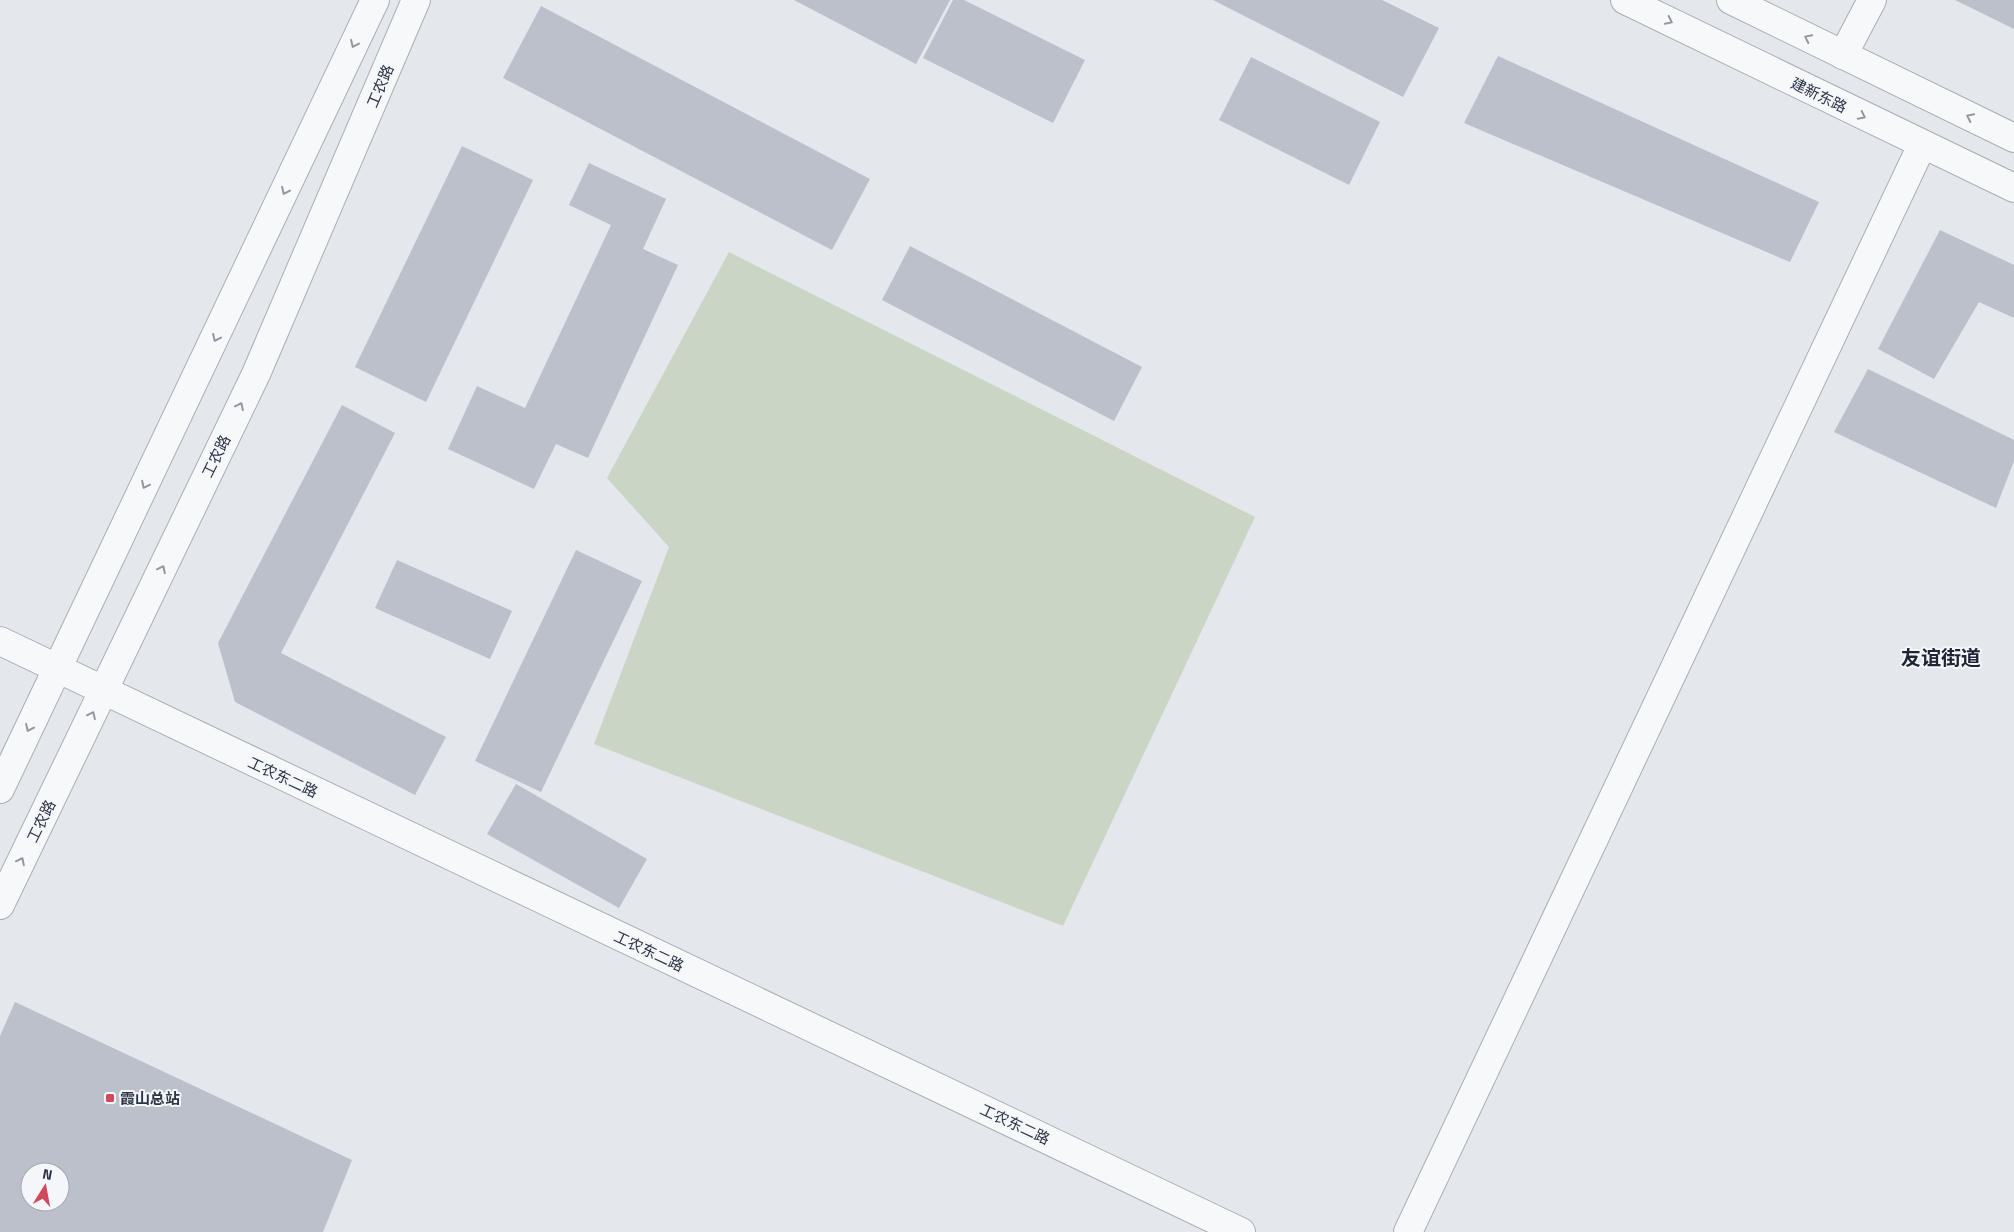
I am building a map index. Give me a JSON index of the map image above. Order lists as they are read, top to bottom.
{
  "streets": {
    "street": ["工农路", "建新东路", "工农东二路"]
  },
  "crossings": [
    ["工农路", "工农东二路"]
  ],
  "districts": ["友谊街道"],
  "places": {
    "transit": ["霞山总站"]
  },
  "north": "top"
}
